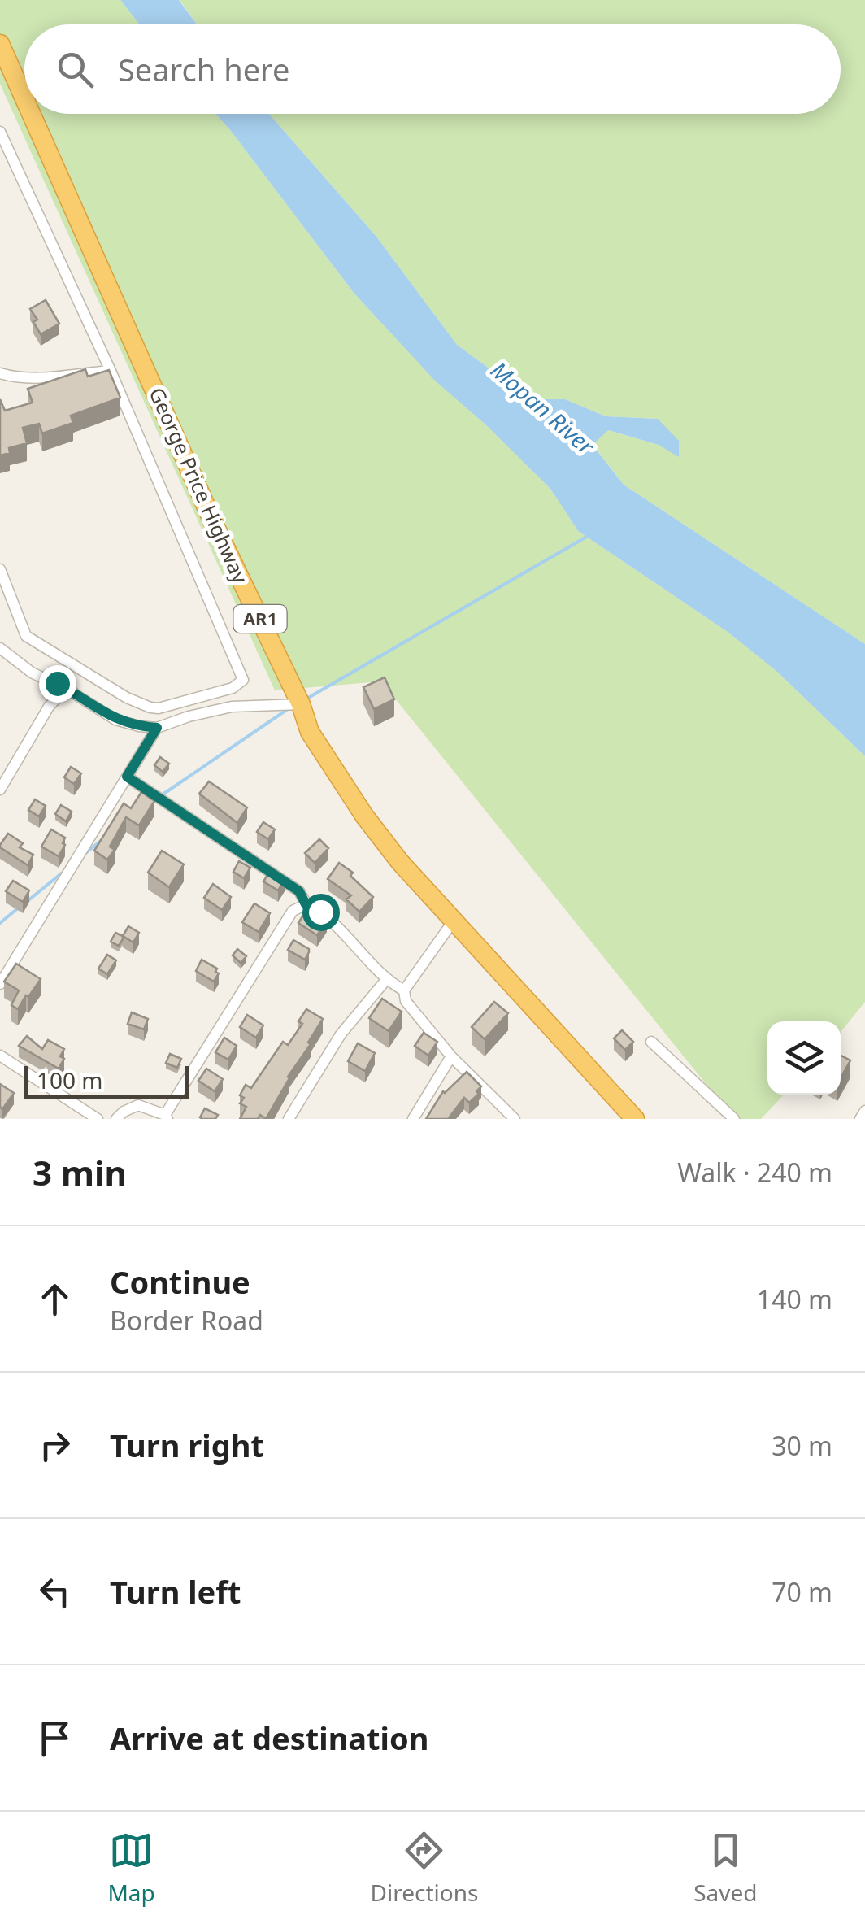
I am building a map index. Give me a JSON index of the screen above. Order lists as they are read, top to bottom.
{
  "streets": {
    "highway": ["George Price Highway", "AR1"]
  },
  "water": ["Mopan River"],
  "scale_bar": "100 m",
  "page": {
    "search": "Search here",
    "scale": "100 m",
    "heading": ["3 min", "Walk · 240 m"],
    "list": [
      ["Continue", "Border Road", "140 m"],
      ["Turn right", "30 m"],
      ["Turn left", "70 m"],
      "Arrive at destination"
    ],
    "nav": ["Map", "Directions", "Saved"]
  }
}
